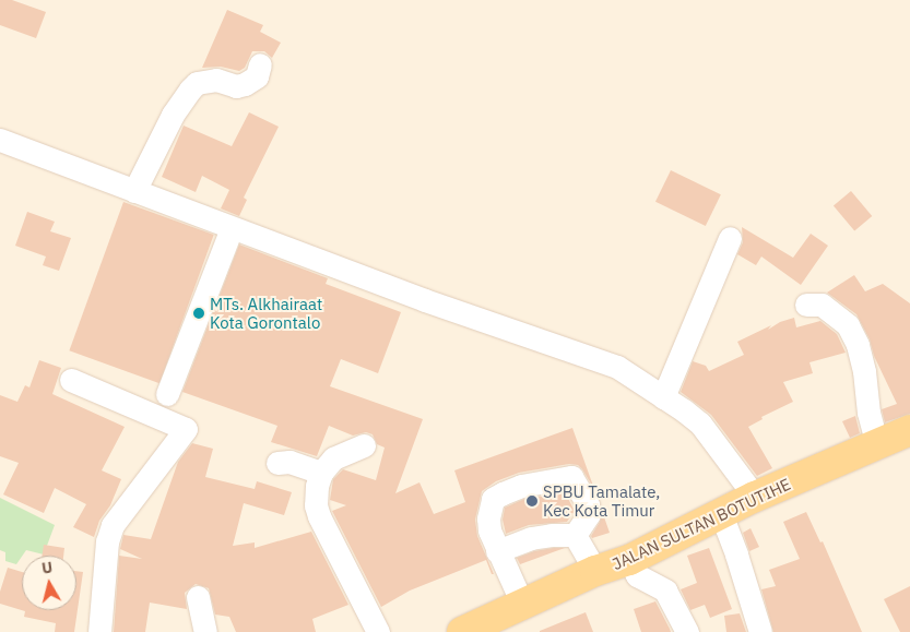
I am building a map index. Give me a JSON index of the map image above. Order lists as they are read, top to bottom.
{
  "streets": {
    "main road": ["JALAN SULTAN BOTUTIHE"]
  },
  "places": ["MTs. Alkhairaat Kota Gorontalo", "SPBU Tamalate, Kec Kota Timur"],
  "north": "top"
}
